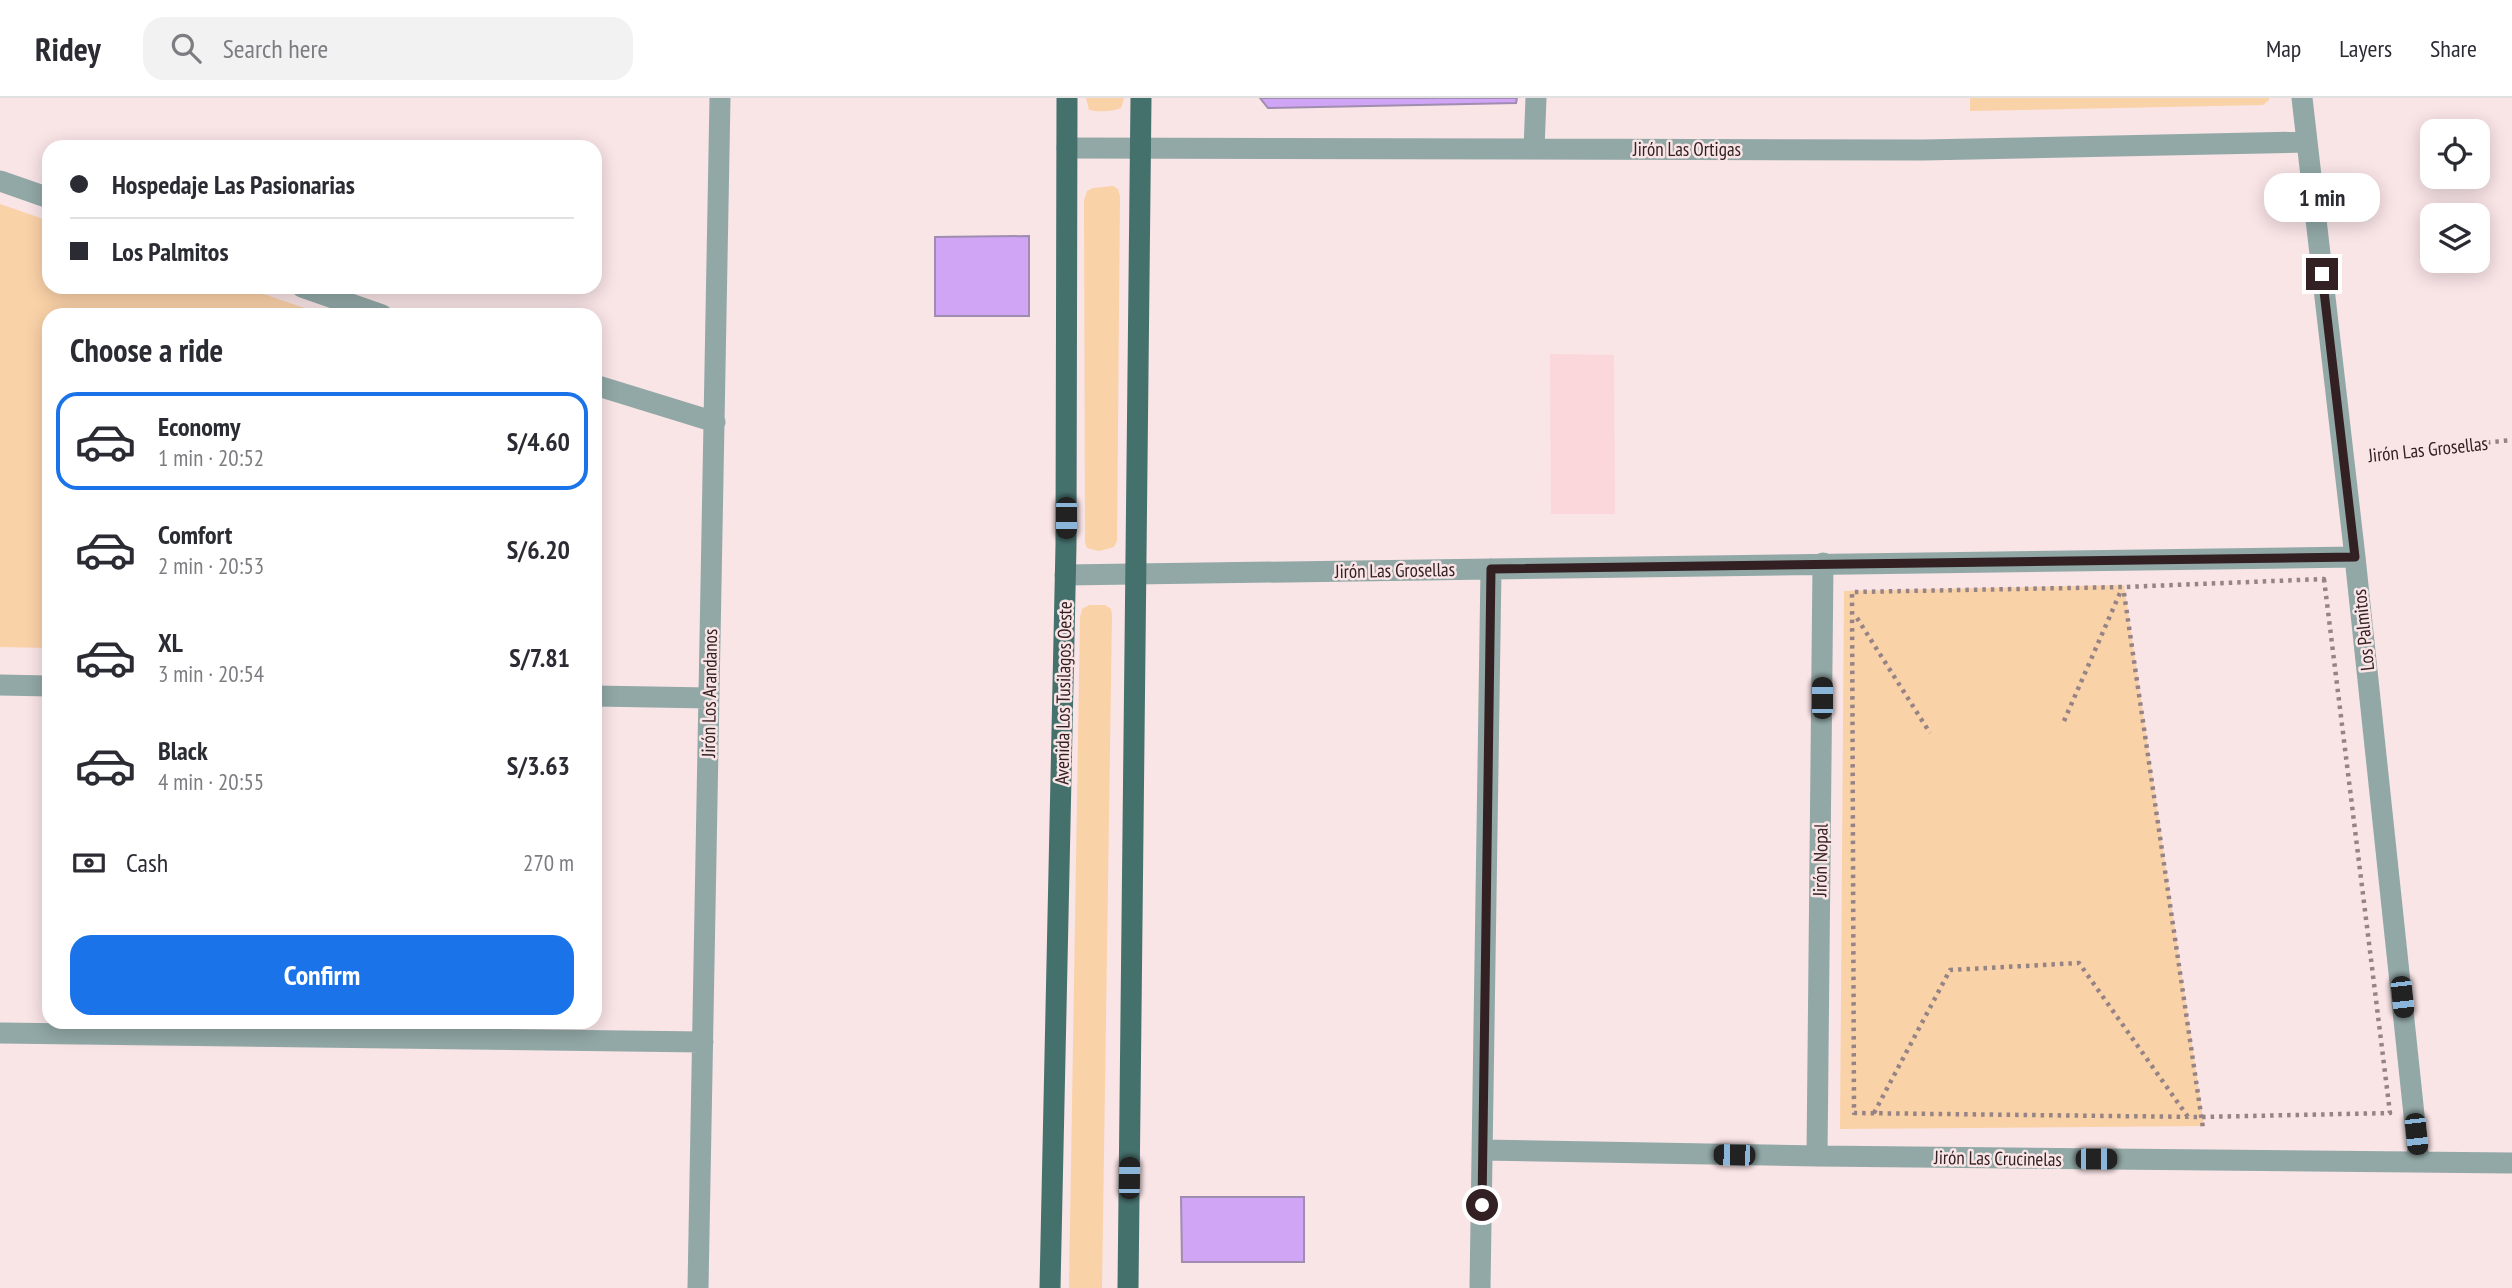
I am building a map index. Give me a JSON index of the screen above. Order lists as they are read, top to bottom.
{
  "streets": {
    "main road": ["Avenida Los Tusilagos Oeste"],
    "street": [
      "Jirón Las Ortigas",
      "Jirón Las Grosellas",
      "Los Palmitos",
      "Jirón Los Arandanos",
      "Jirón Nopal",
      "Jirón Las Crucinelas"
    ]
  },
  "crossings": [
    ["Jirón Las Ortigas", "Los Palmitos"],
    ["Jirón Las Ortigas", "Avenida Los Tusilagos Oeste"],
    ["Jirón Las Grosellas", "Los Palmitos"],
    ["Jirón Las Grosellas", "Avenida Los Tusilagos Oeste"],
    ["Jirón Las Grosellas", "Jirón Nopal"],
    ["Los Palmitos", "Jirón Las Crucinelas"],
    ["Jirón Nopal", "Jirón Las Crucinelas"]
  ],
  "page": {
    "header": "Ridey",
    "search": "Search here",
    "nav": ["Map", "Layers", "Share"],
    "banner": ["Hospedaje Las Pasionarias", "Los Palmitos"],
    "bubble": "1 min",
    "heading": "Choose a ride",
    "list": [
      {
        "name": "Economy",
        "note": "1 min · 20:52",
        "value": "S/4.60"
      },
      {
        "name": "Comfort",
        "note": "2 min · 20:53",
        "value": "S/6.20"
      },
      {
        "name": "XL",
        "note": "3 min · 20:54",
        "value": "S/7.81"
      },
      {
        "name": "Black",
        "note": "4 min · 20:55",
        "value": "S/3.63"
      }
    ],
    "pay": ["Cash", "270 m"],
    "buttons": "Confirm"
  }
}
